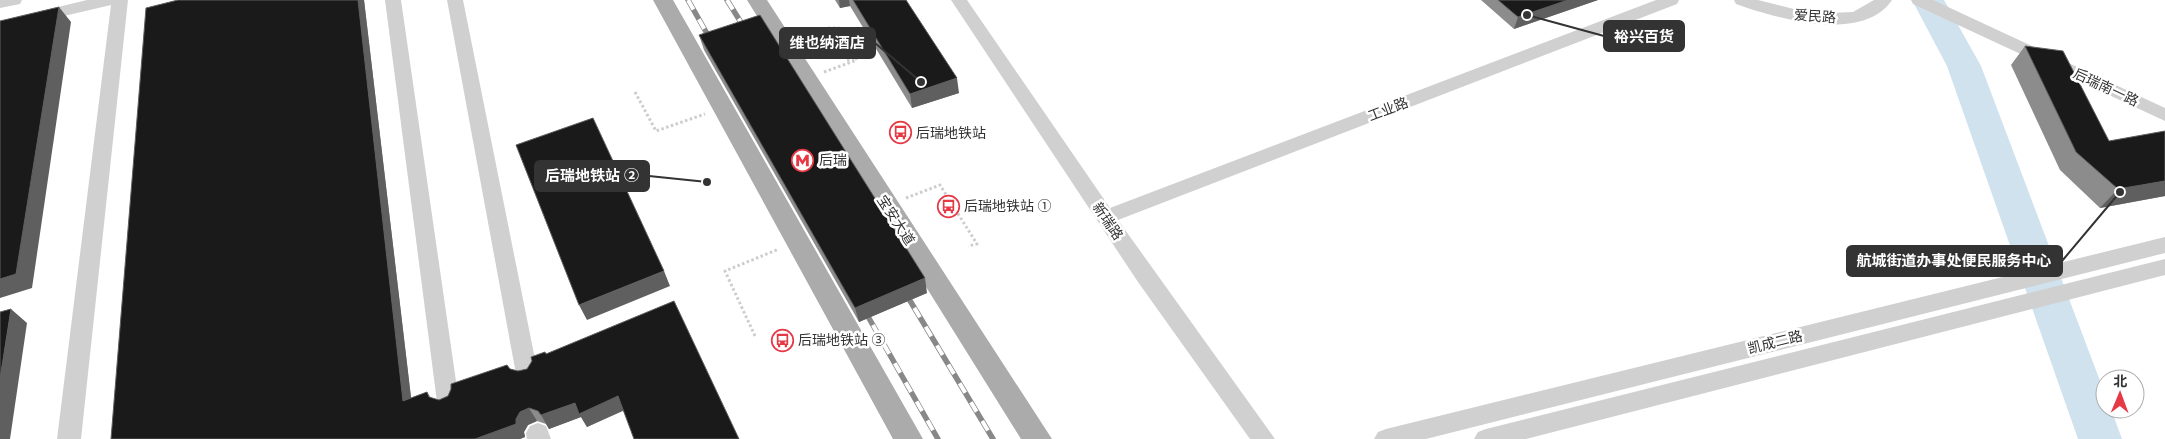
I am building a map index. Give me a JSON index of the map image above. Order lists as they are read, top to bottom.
{
  "streets": {
    "main road": ["宝安大道"],
    "street": [
      "爱民路",
      "后瑞南一路",
      "工业路",
      "新瑞路",
      "凯成二路"
    ]
  },
  "crossings": [
    ["工业路", "新瑞路"]
  ],
  "places": {
    "other": [
      "裕兴百货",
      "维也纳酒店",
      "后瑞地铁站 ②",
      "航城街道办事处便民服务中心"
    ],
    "bus stop": ["后瑞地铁站", "后瑞地铁站 ①", "后瑞地铁站 ③"],
    "metro station": ["后瑞"]
  },
  "north": "top"
}
